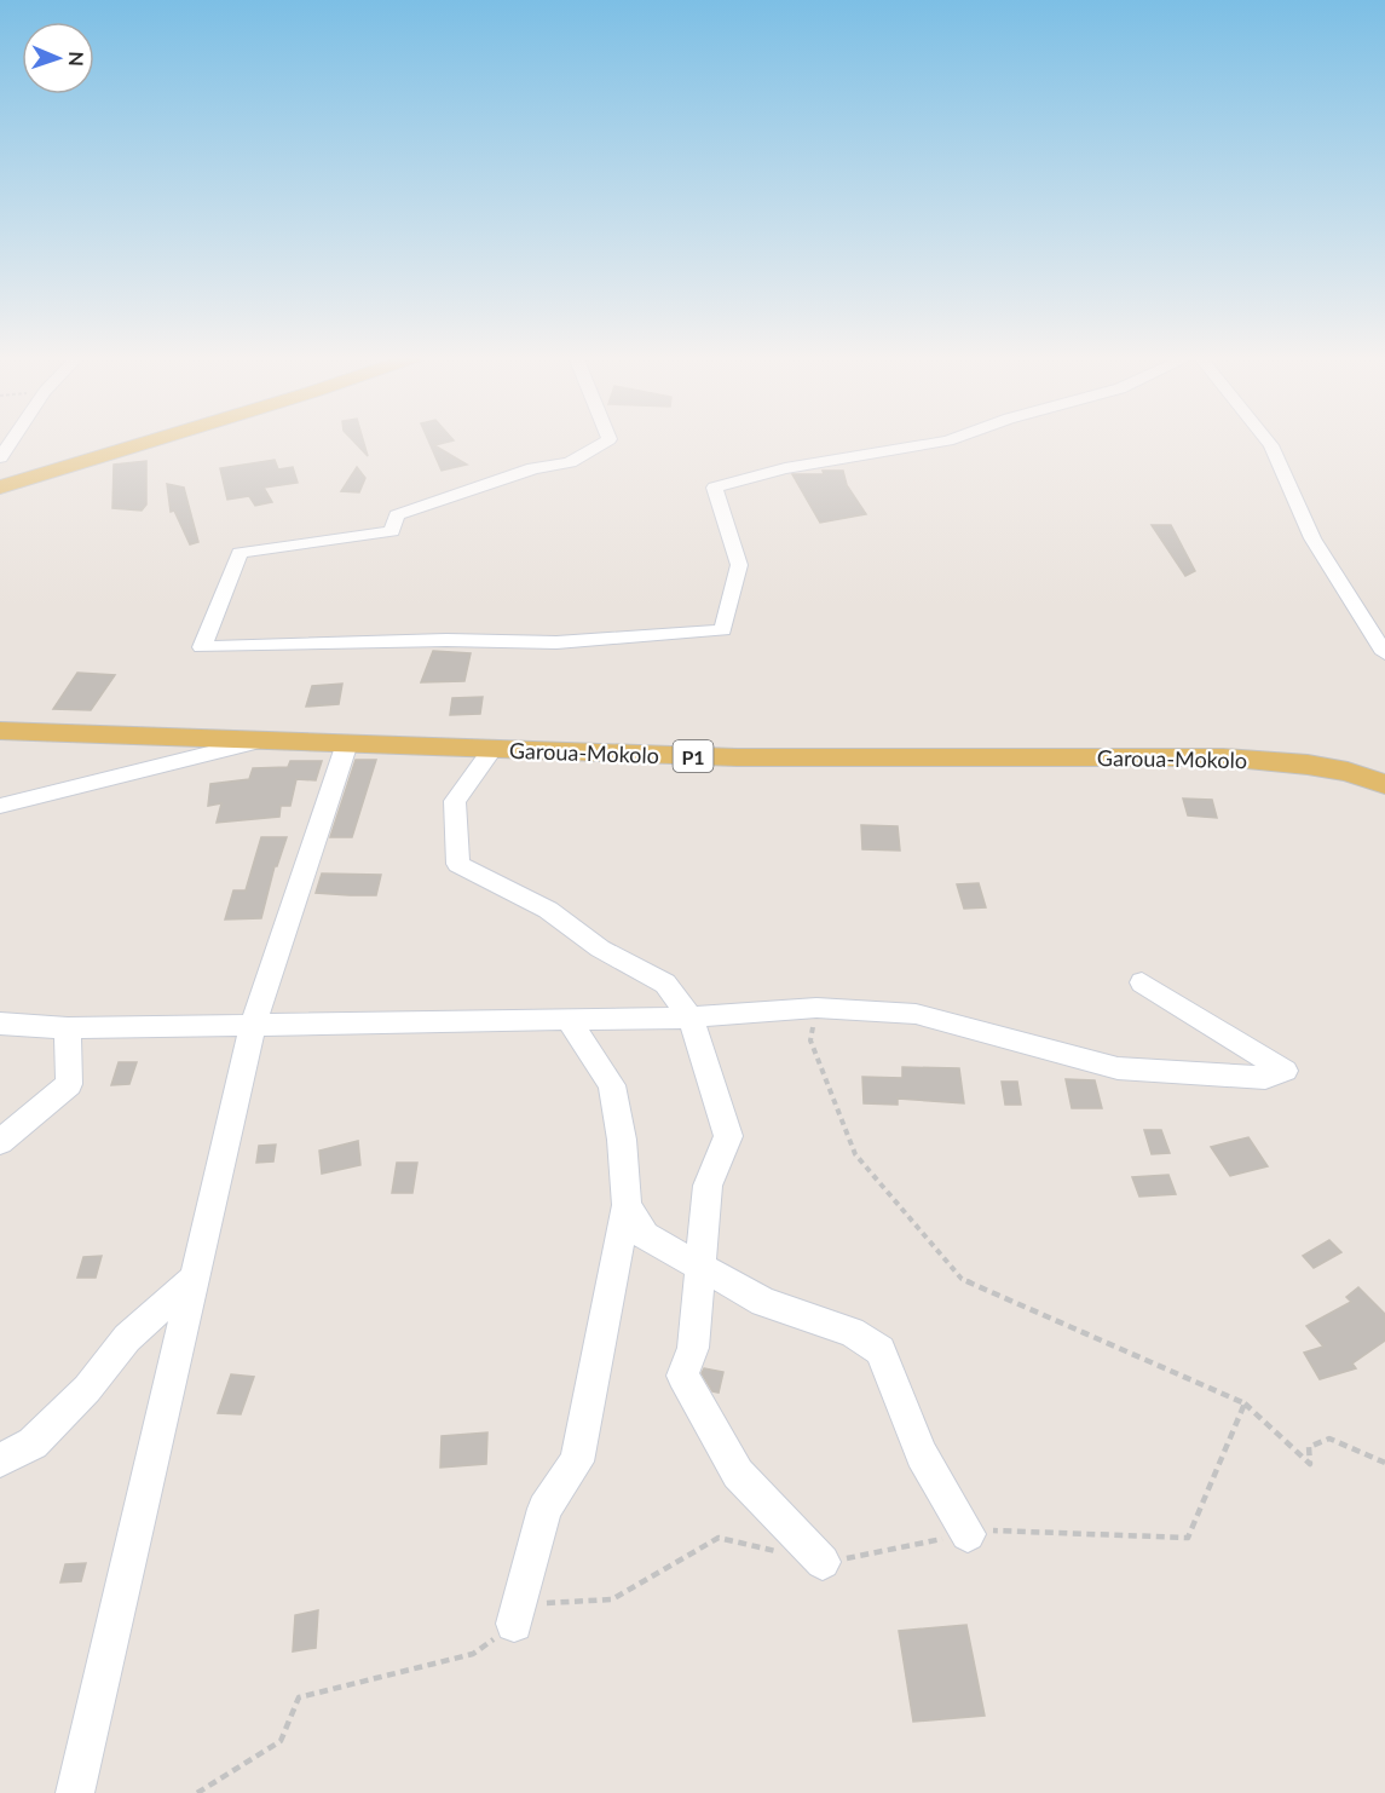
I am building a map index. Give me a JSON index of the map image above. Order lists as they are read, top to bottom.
{
  "streets": {
    "main road": ["Garoua-Mokolo", "P1"]
  },
  "north": "right"
}
